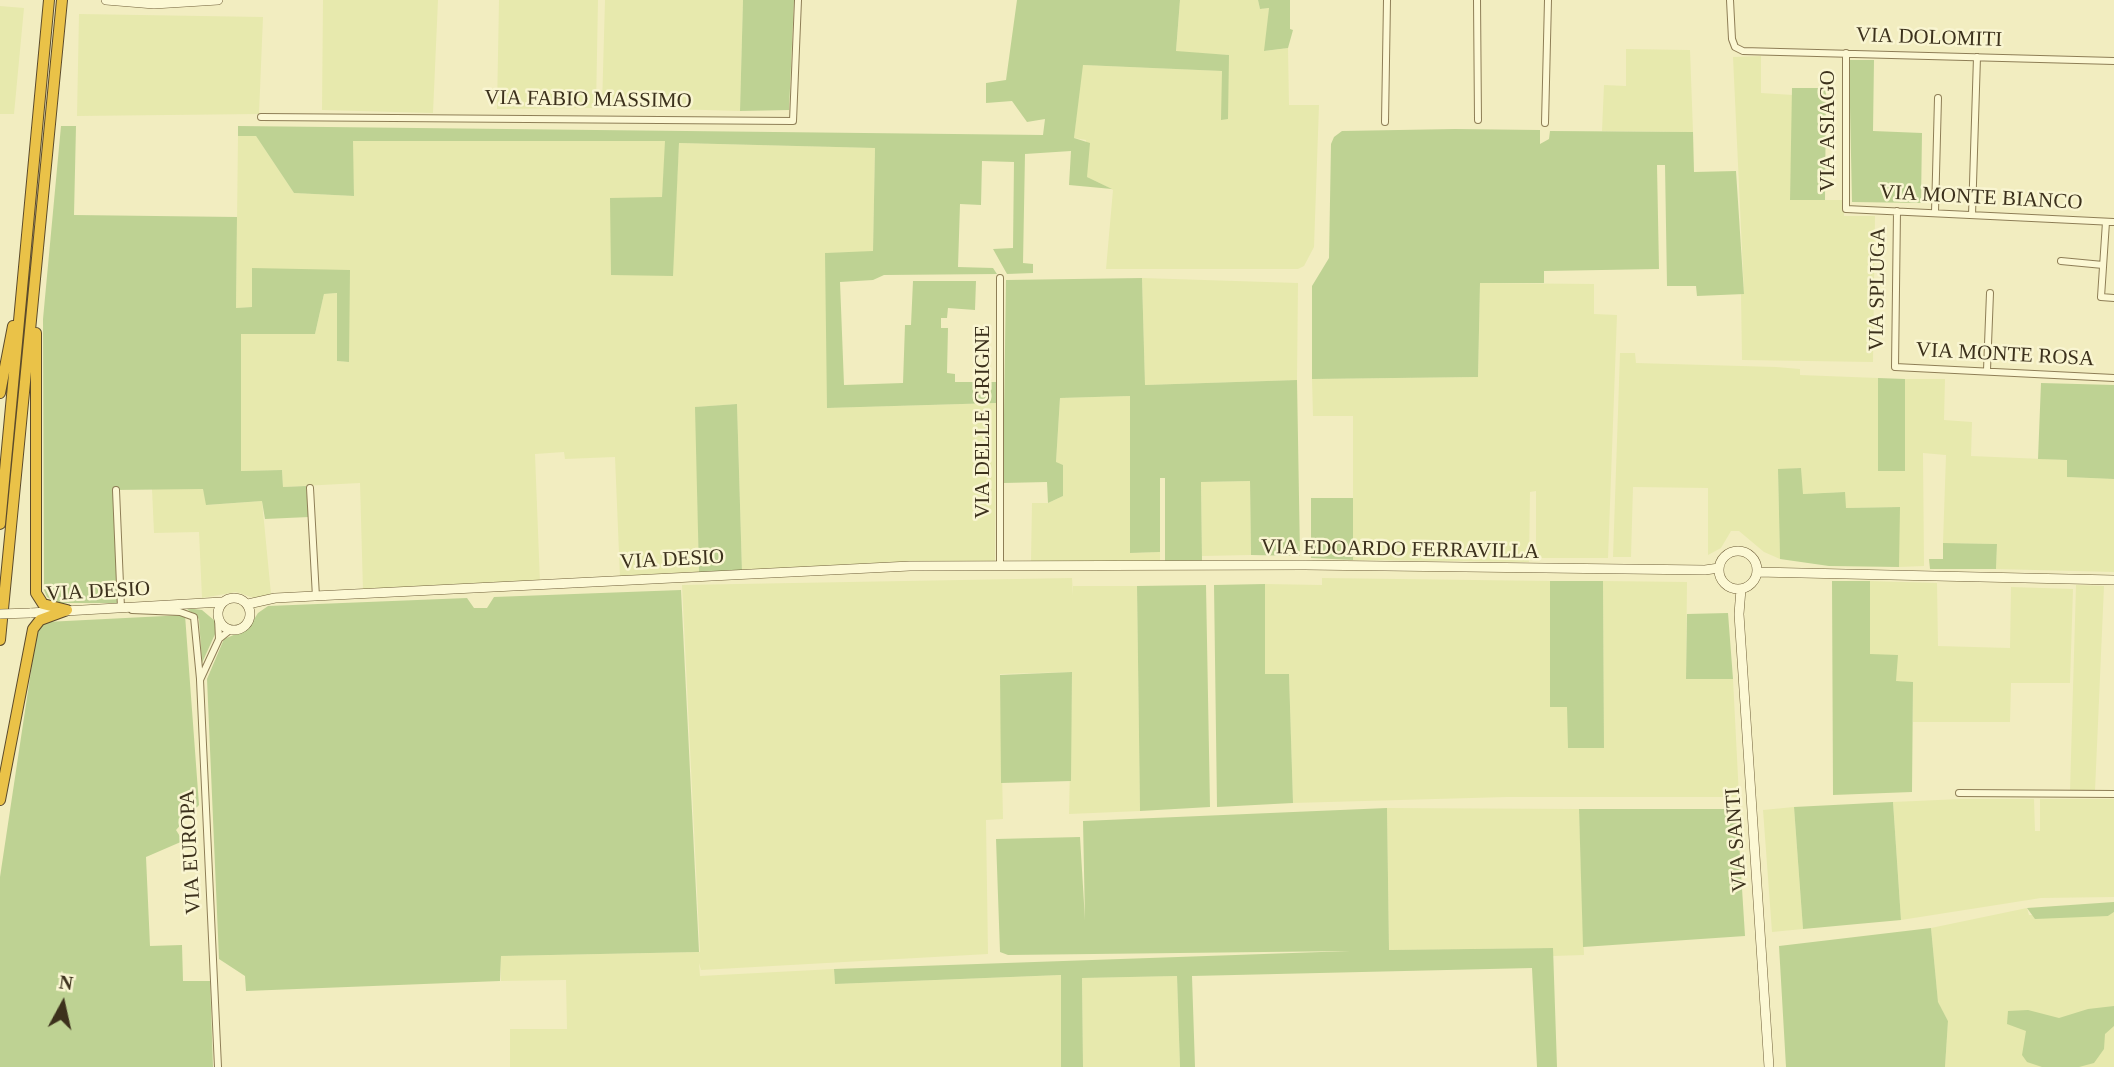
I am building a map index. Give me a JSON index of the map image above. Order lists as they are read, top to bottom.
{
  "streets": {
    "street": [
      "VIA DOLOMITI",
      "VIA FABIO MASSIMO",
      "VIA ASIAGO",
      "VIA MONTE BIANCO",
      "VIA SPLUGA",
      "VIA MONTE ROSA",
      "VIA DELLE GRIGNE",
      "VIA EDOARDO FERRAVILLA",
      "VIA DESIO",
      "VIA SANTI",
      "VIA EUROPA"
    ]
  },
  "crossings": [
    ["VIA DOLOMITI", "VIA ASIAGO"],
    ["VIA ASIAGO", "VIA MONTE BIANCO"],
    ["VIA MONTE BIANCO", "VIA SPLUGA"],
    ["VIA SPLUGA", "VIA MONTE ROSA"],
    ["VIA DELLE GRIGNE", "VIA DESIO"],
    ["VIA EDOARDO FERRAVILLA", "VIA DESIO"],
    ["VIA EDOARDO FERRAVILLA", "VIA SANTI"],
    ["VIA DESIO", "VIA EUROPA"]
  ],
  "north": "top"
}
